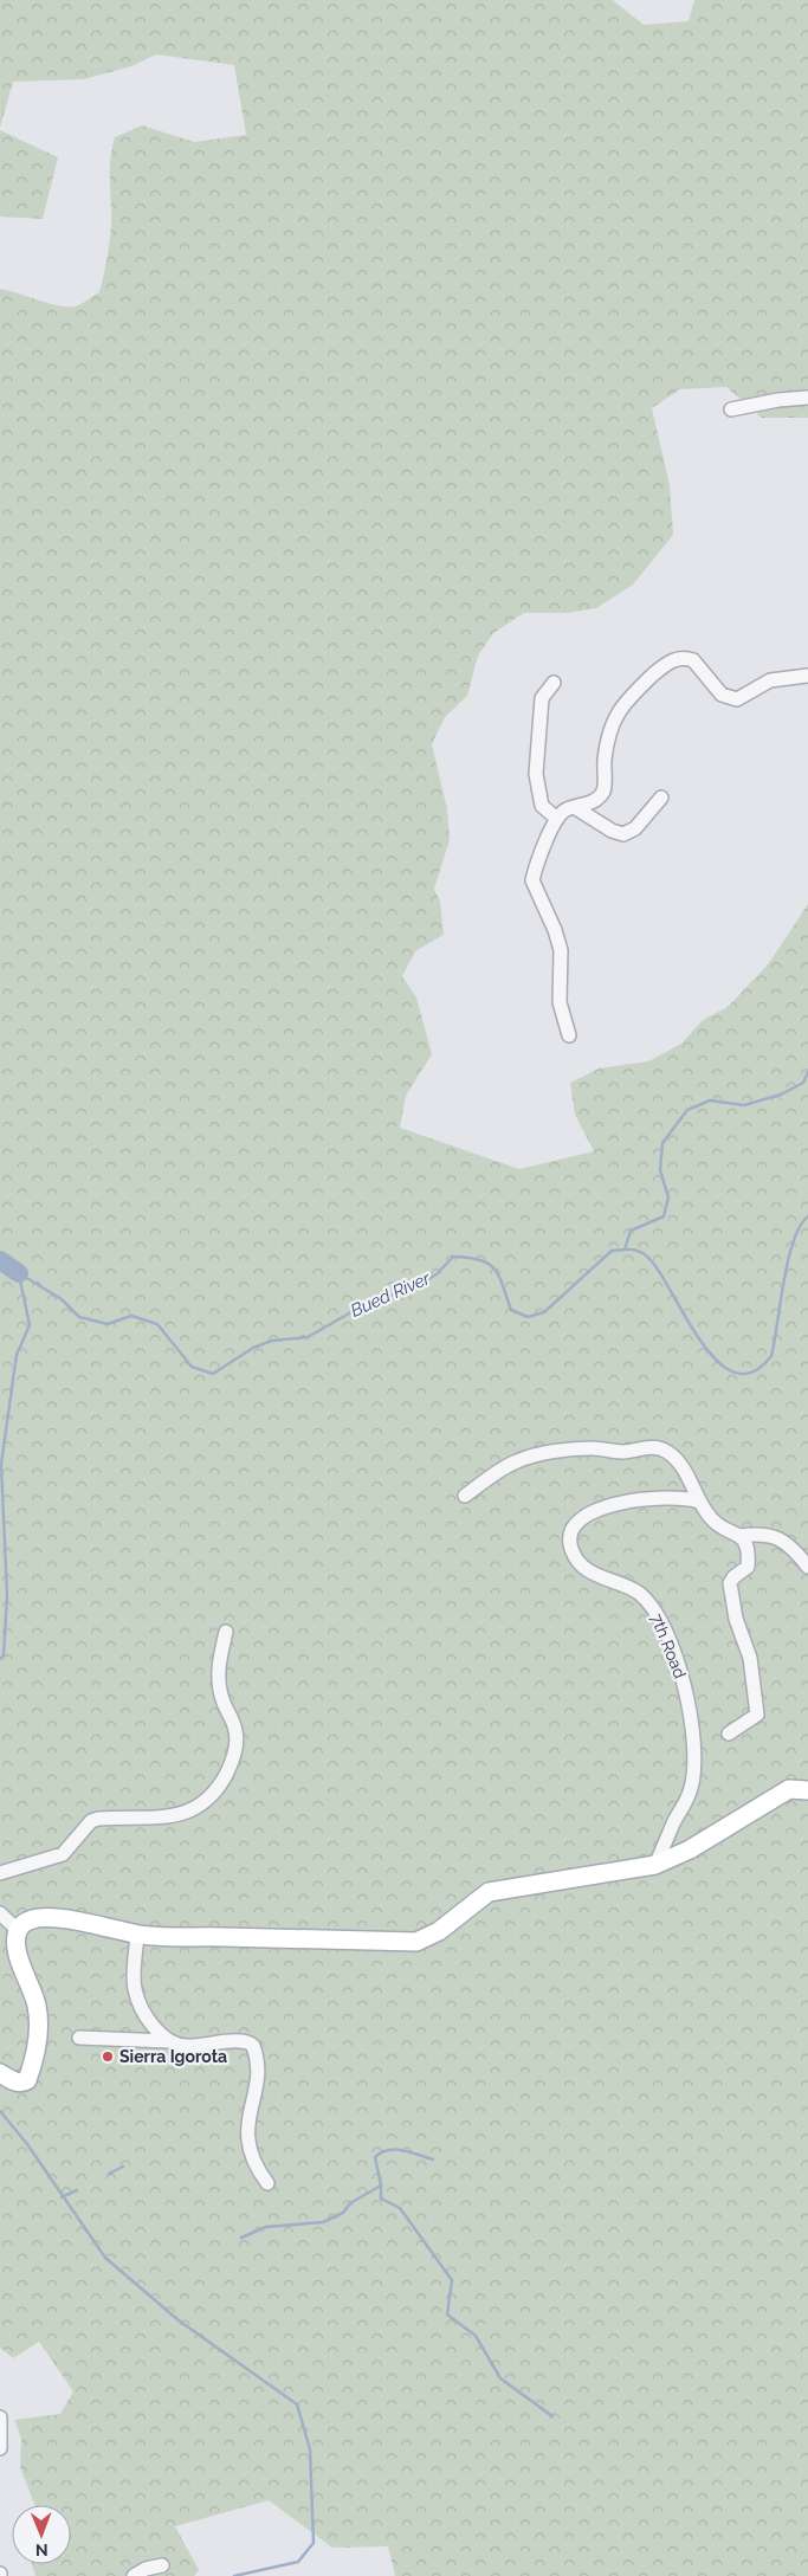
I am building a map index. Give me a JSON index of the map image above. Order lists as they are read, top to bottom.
{
  "streets": {
    "street": ["7th Road"]
  },
  "water": ["Bued River"],
  "places": ["Sierra Igorota"],
  "north": "bottom"
}
